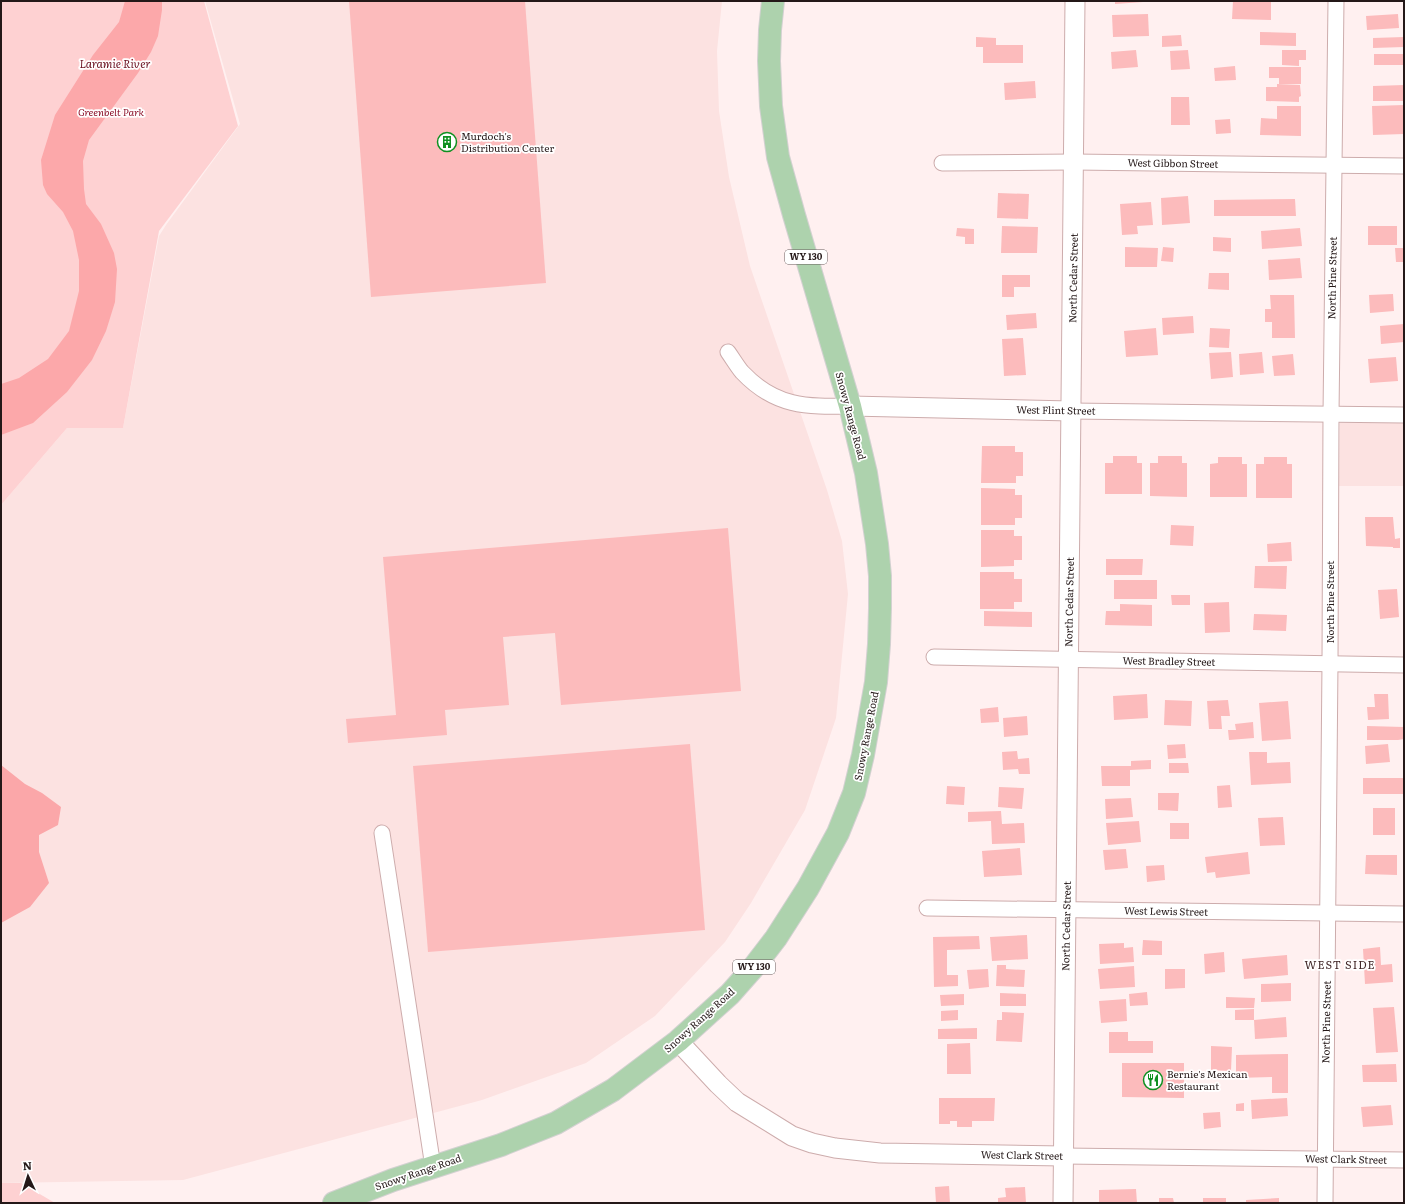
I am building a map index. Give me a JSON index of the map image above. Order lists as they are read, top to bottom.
{
  "streets": {
    "main road": ["WY 130", "Snowy Range Road"],
    "street": [
      "West Gibbon Street",
      "North Cedar Street",
      "North Pine Street",
      "West Flint Street",
      "West Bradley Street",
      "West Lewis Street",
      "West Clark Street"
    ]
  },
  "crossings": [
    ["West Gibbon Street", "North Cedar Street"],
    ["West Gibbon Street", "North Pine Street"],
    ["North Cedar Street", "West Flint Street"],
    ["North Cedar Street", "West Bradley Street"],
    ["North Cedar Street", "West Lewis Street"],
    ["North Cedar Street", "West Clark Street"],
    ["North Pine Street", "West Flint Street"],
    ["North Pine Street", "West Bradley Street"],
    ["North Pine Street", "West Lewis Street"],
    ["North Pine Street", "West Clark Street"],
    ["West Flint Street", "Snowy Range Road"],
    ["Snowy Range Road", "West Clark Street"]
  ],
  "districts": ["WEST SIDE"],
  "water": ["Laramie River"],
  "parks": ["Greenbelt Park"],
  "places": {
    "building": ["Murdoch's Distribution Center"],
    "restaurant": ["Bernie's Mexican Restaurant"]
  },
  "north": "top"
}
